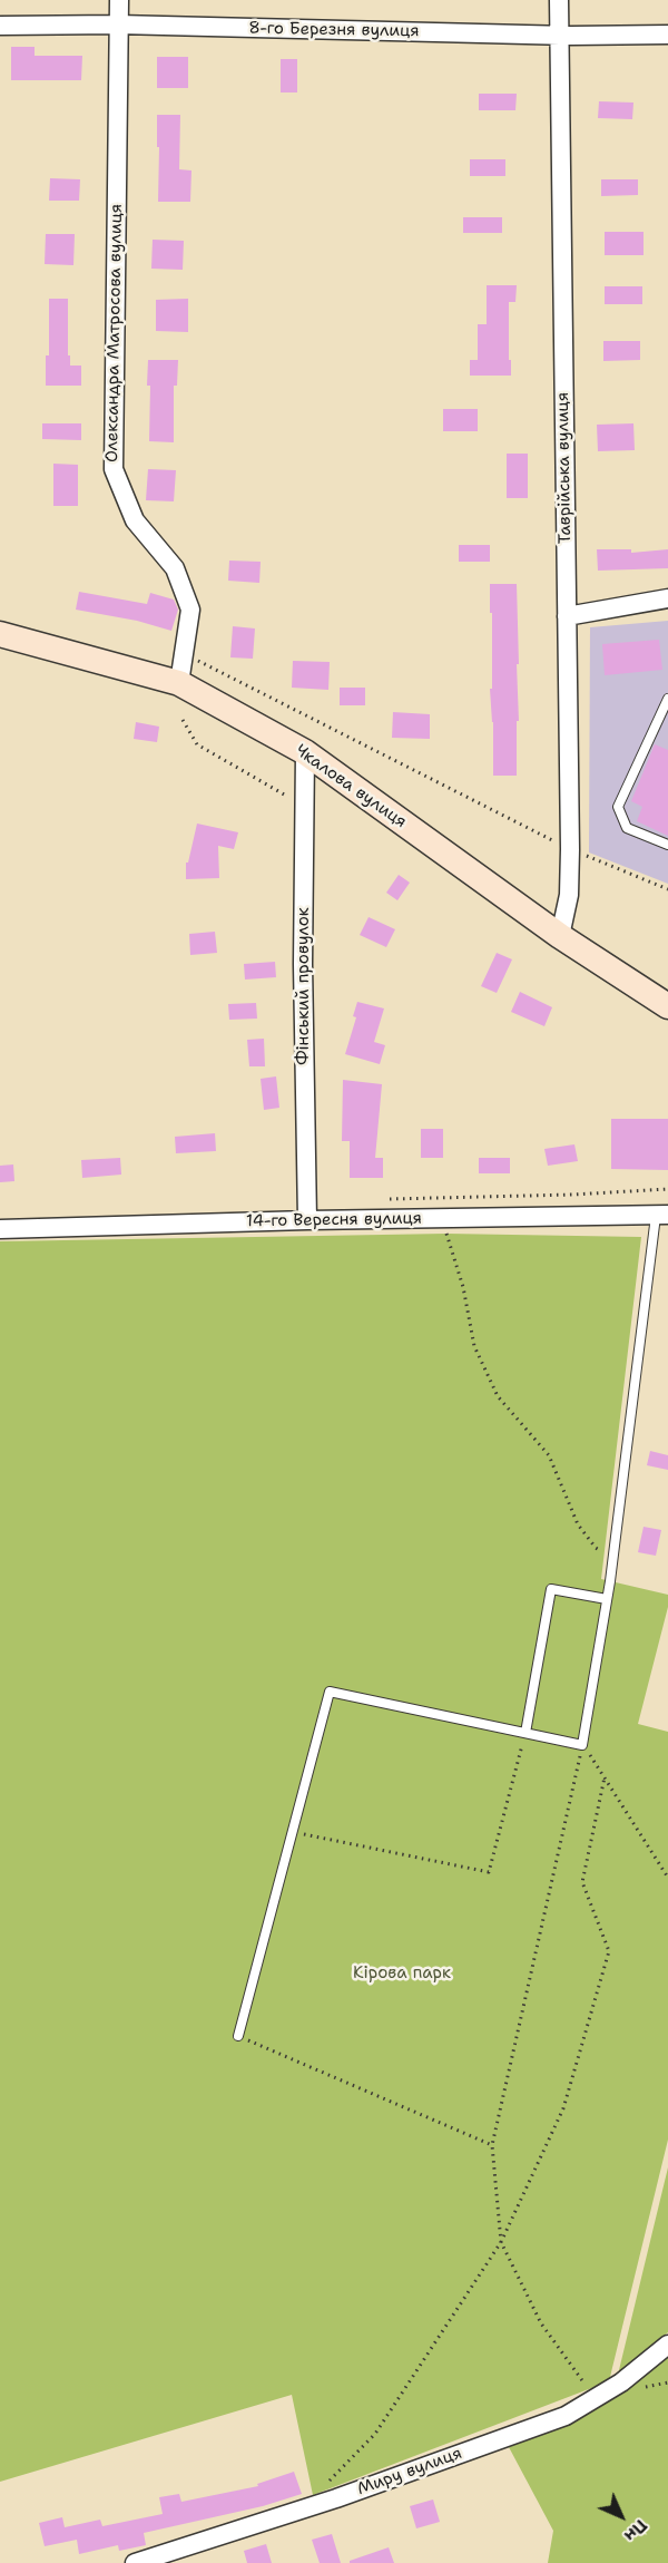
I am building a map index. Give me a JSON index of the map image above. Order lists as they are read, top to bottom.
{
  "streets": {
    "main road": ["Чкалова вулиця"],
    "street": [
      "8-го Березня вулиця",
      "Олександра Матросова вулиця",
      "Таврійська вулиця",
      "Фінський провулок",
      "14-го Вересня вулиця",
      "Миру вулиця"
    ]
  },
  "crossings": [
    ["8-го Березня вулиця", "Олександра Матросова вулиця"],
    ["8-го Березня вулиця", "Таврійська вулиця"],
    ["Олександра Матросова вулиця", "Чкалова вулиця"],
    ["Таврійська вулиця", "Чкалова вулиця"],
    ["Чкалова вулиця", "Фінський провулок"],
    ["Фінський провулок", "14-го Вересня вулиця"]
  ],
  "parks": ["Кірова парк"],
  "north": "bottom right"
}
